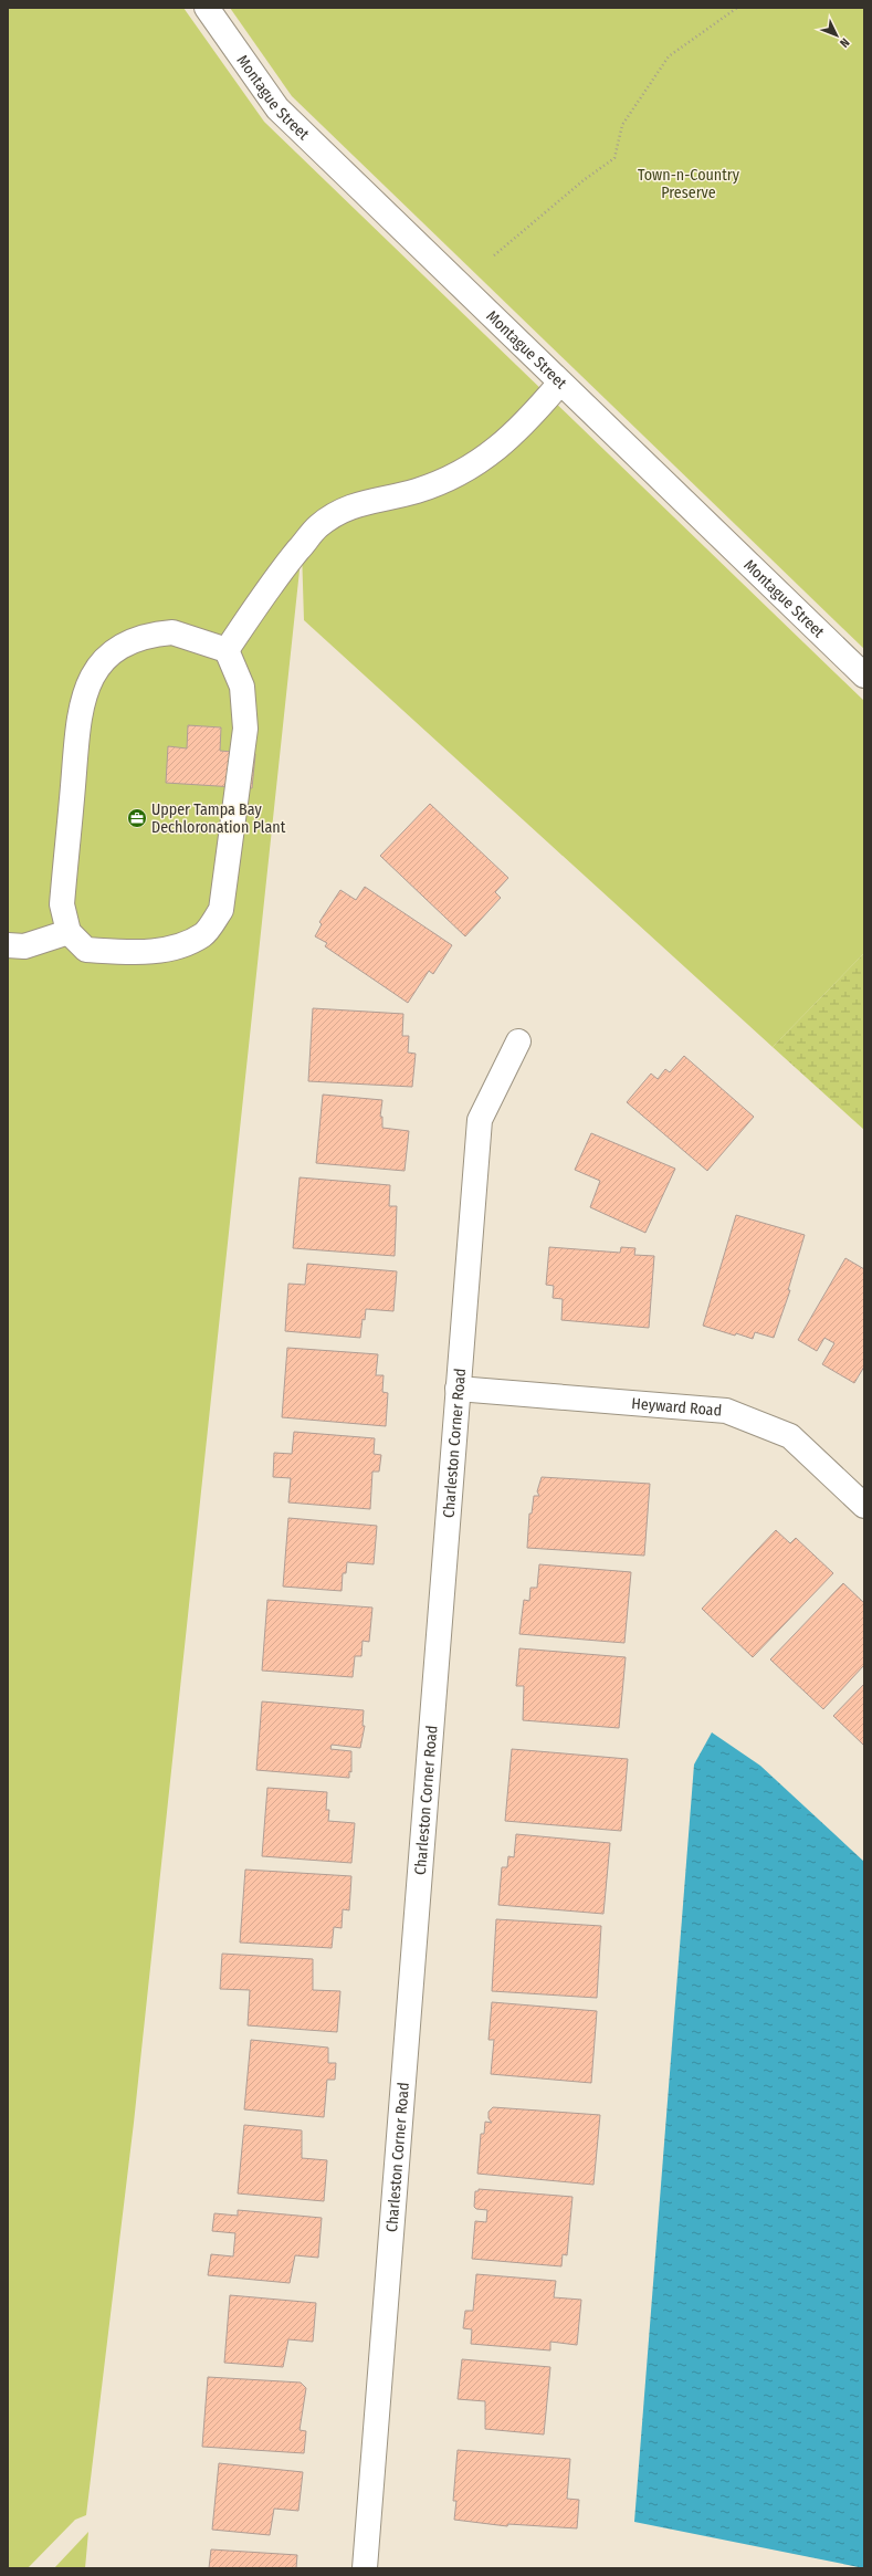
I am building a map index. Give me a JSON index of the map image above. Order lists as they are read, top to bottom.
{
  "streets": {
    "street": ["Montague Street", "Heyward Road", "Charleston Corner Road"]
  },
  "crossings": [
    ["Heyward Road", "Charleston Corner Road"]
  ],
  "parks": ["Town-n-Country Preserve"],
  "places": {
    "office": ["Upper Tampa Bay Dechloronation Plant"]
  },
  "north": "bottom right"
}
